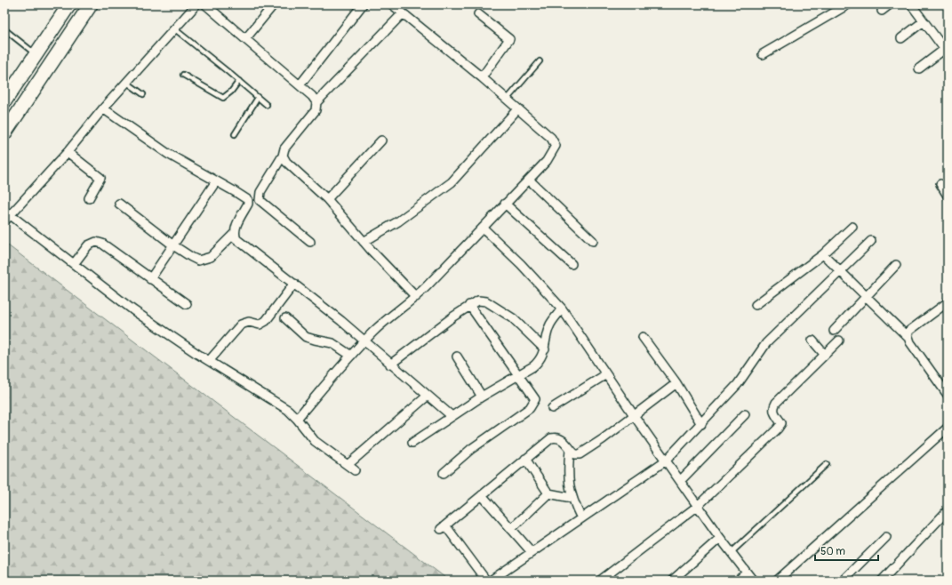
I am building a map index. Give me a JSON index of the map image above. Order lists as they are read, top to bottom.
{
  "scale_bar": "50 m"
}
